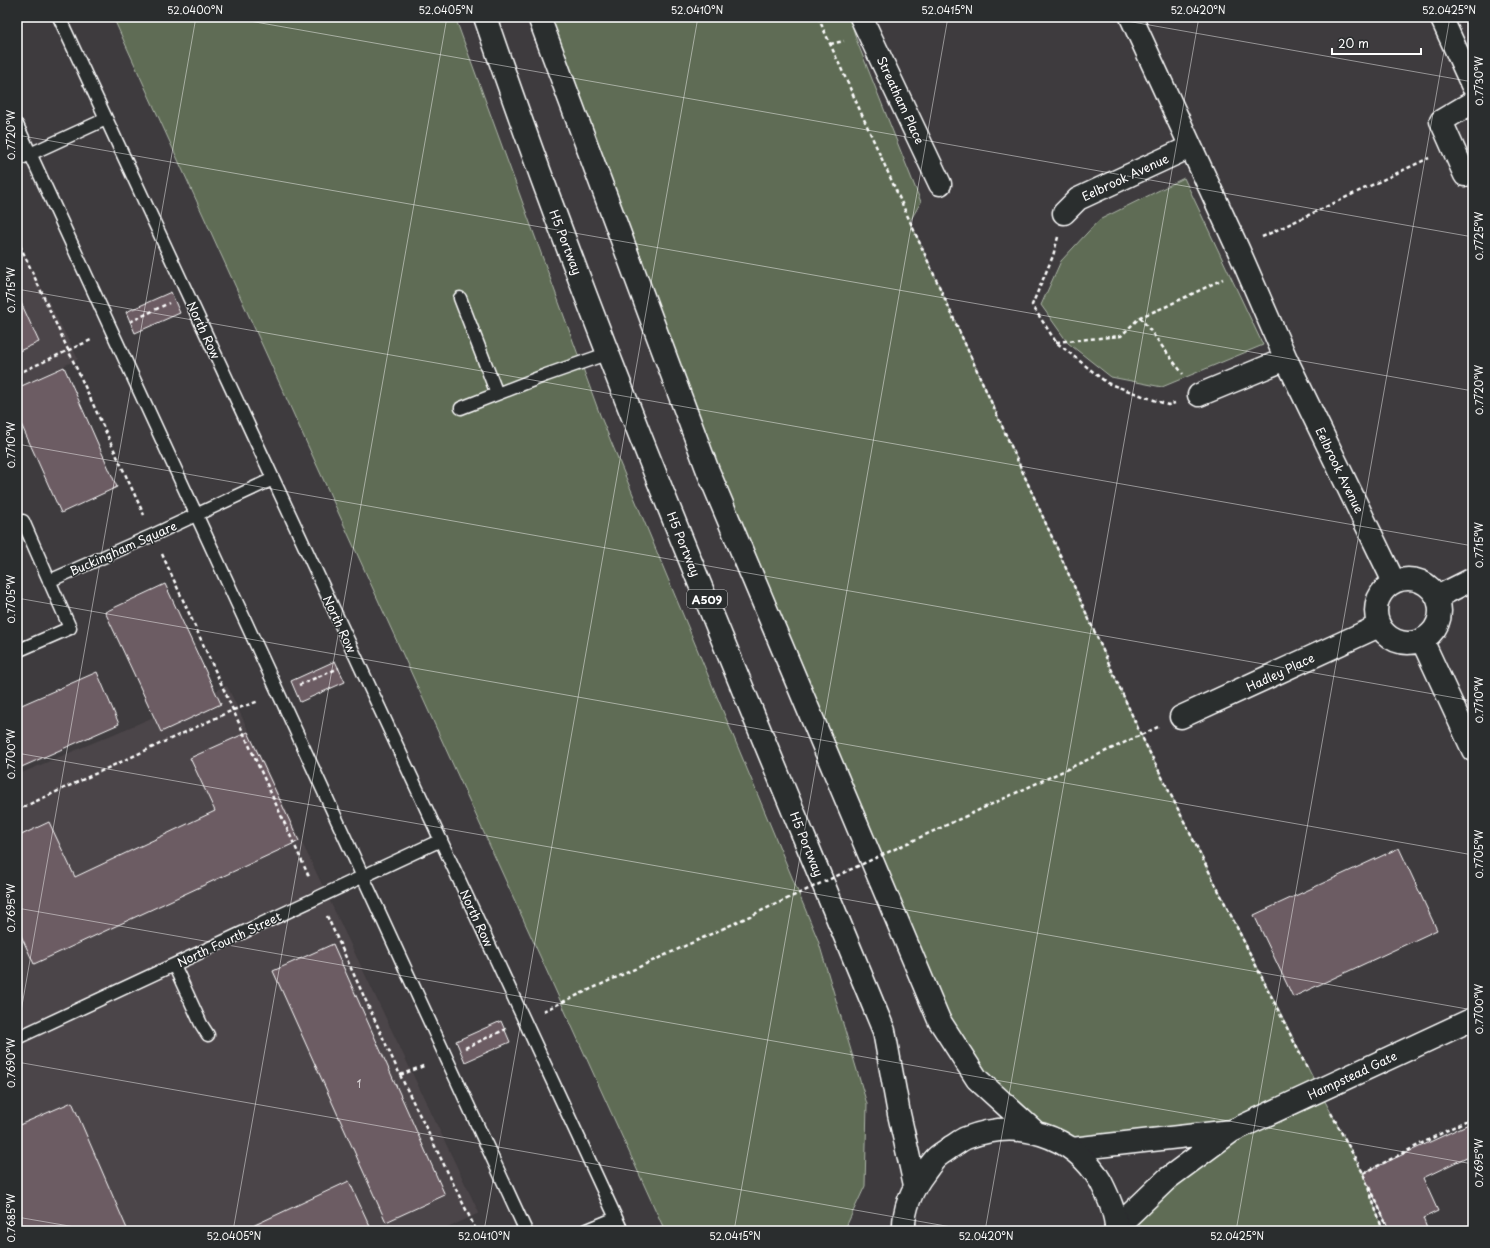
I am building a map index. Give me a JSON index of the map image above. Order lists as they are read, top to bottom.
{
  "streets": {
    "main road": [
      "Streatham Place",
      "Eelbrook Avenue",
      "H5 Portway",
      "A509",
      "Hadley Place",
      "Hampstead Gate"
    ],
    "lane": ["North Row", "Buckingham Square", "North Fourth Street"]
  },
  "crossings": [
    ["Eelbrook Avenue", "Hadley Place"],
    ["North Row", "Buckingham Square"],
    ["North Row", "North Fourth Street"]
  ],
  "house_numbers": ["1"],
  "scale_bar": "20 m",
  "coordinates": [
    "52.0400°N",
    "52.0405°N",
    "52.0410°N",
    "52.0415°N",
    "52.0420°N",
    "52.0425°N",
    "0.7730°W",
    "0.7720°W",
    "0.7725°W",
    "0.7715°W",
    "0.7710°W",
    "0.7705°W",
    "0.7700°W",
    "0.7695°W",
    "0.7690°W",
    "0.7685°W"
  ]
}
